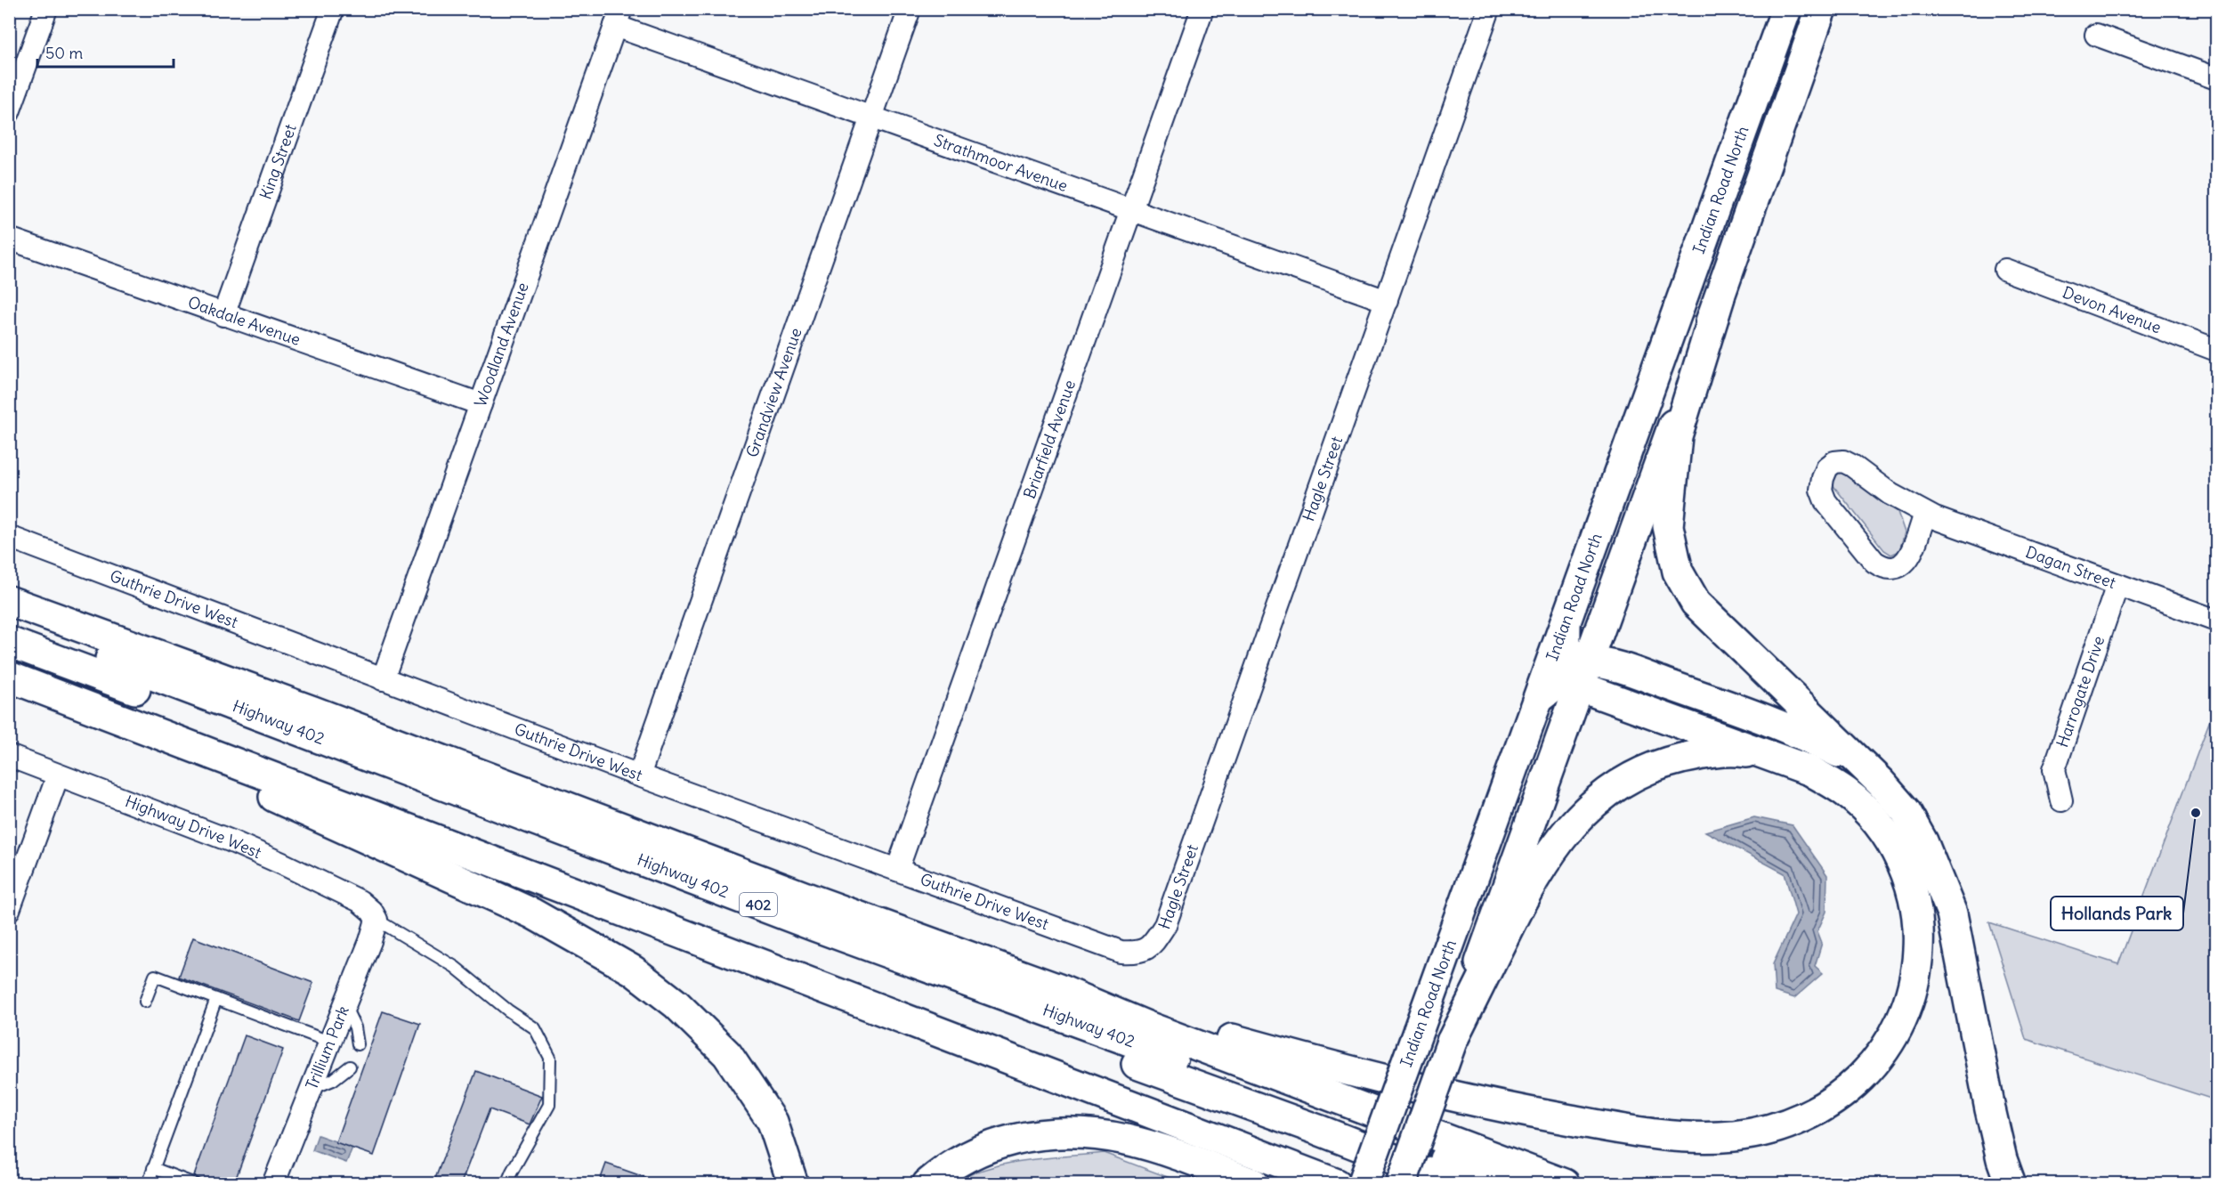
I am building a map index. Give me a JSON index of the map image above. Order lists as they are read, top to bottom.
{
  "streets": {
    "main road": ["Indian Road North", "Highway 402", "402"],
    "street": [
      "King Street",
      "Strathmoor Avenue",
      "Devon Avenue",
      "Oakdale Avenue",
      "Woodland Avenue",
      "Grandview Avenue",
      "Briarfield Avenue",
      "Hagle Street",
      "Dagan Street",
      "Guthrie Drive West",
      "Harrogate Drive",
      "Highway Drive West",
      "Trillium Park"
    ]
  },
  "crossings": [
    ["King Street", "Oakdale Avenue"],
    ["Strathmoor Avenue", "Woodland Avenue"],
    ["Strathmoor Avenue", "Grandview Avenue"],
    ["Strathmoor Avenue", "Briarfield Avenue"],
    ["Strathmoor Avenue", "Hagle Street"],
    ["Oakdale Avenue", "Woodland Avenue"],
    ["Woodland Avenue", "Guthrie Drive West"],
    ["Grandview Avenue", "Guthrie Drive West"],
    ["Briarfield Avenue", "Guthrie Drive West"],
    ["Hagle Street", "Guthrie Drive West"],
    ["Dagan Street", "Harrogate Drive"],
    ["Highway Drive West", "Trillium Park"]
  ],
  "places": ["Hollands Park"],
  "scale_bar": "50 m"
}
